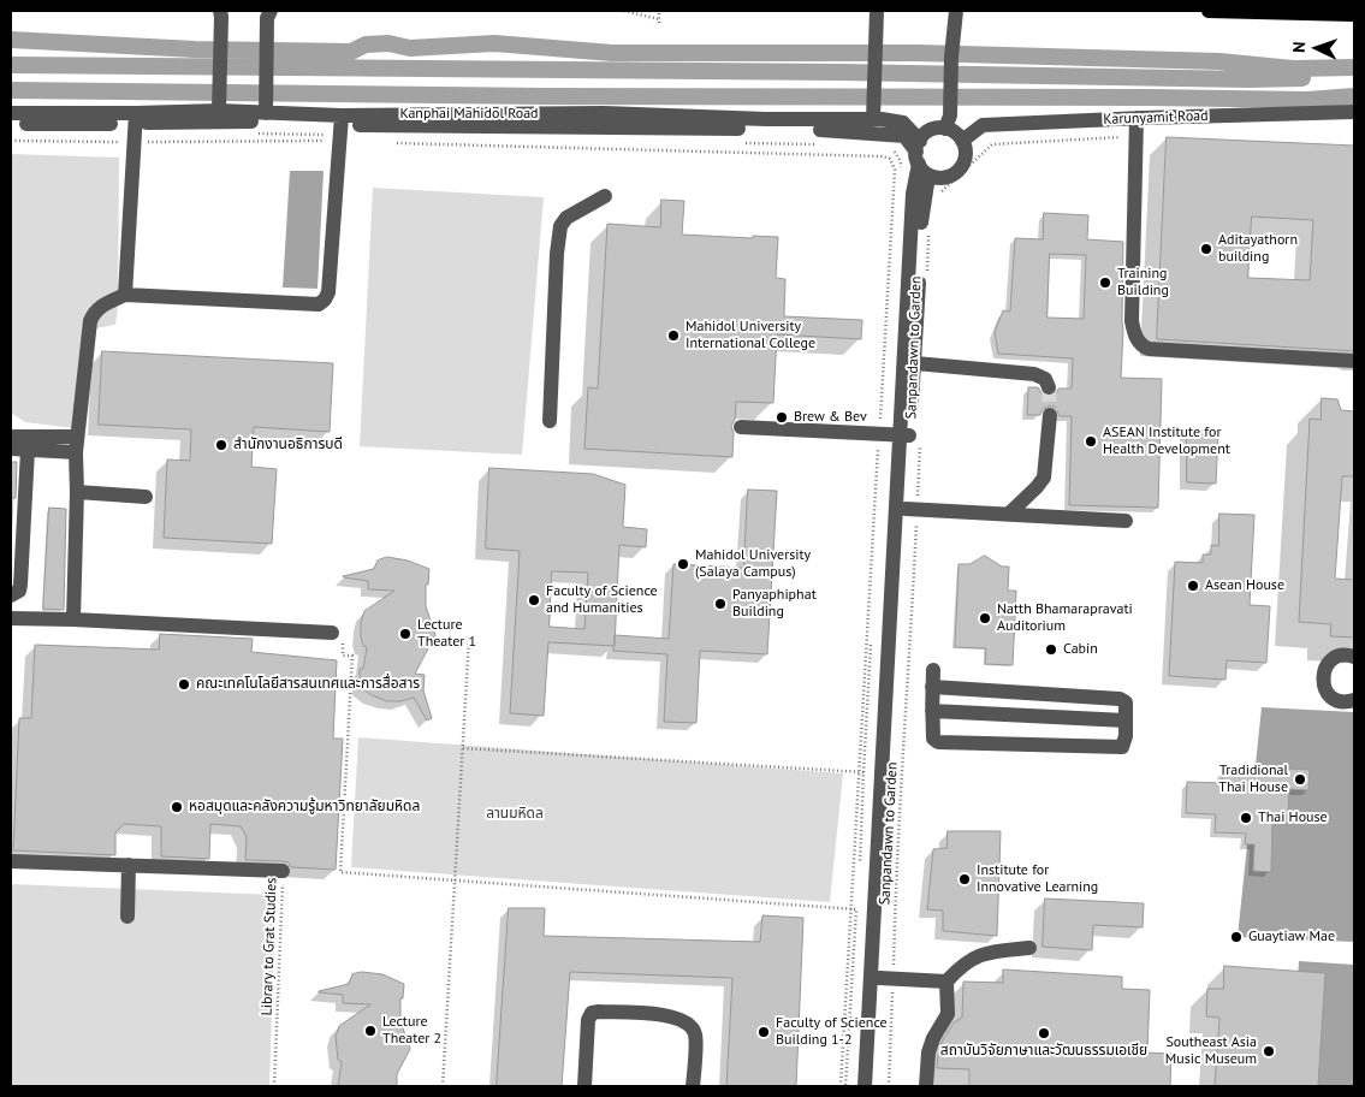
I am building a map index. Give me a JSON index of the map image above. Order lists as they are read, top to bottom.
{
  "streets": {
    "lane": ["Kanphai Mahidol Road", "Karunyamit Road"],
    "path": ["Sanpandawn to Garden", "Library to Grat Studies"]
  },
  "crossings": [
    ["Kanphai Mahidol Road", "Karunyamit Road"]
  ],
  "parks": ["ลานมหิดล"],
  "places": [
    "Aditayathorn building",
    "Training Building",
    "Mahidol University International College",
    "Brew & Bev",
    "ASEAN Institute for Health Development",
    "สำนักงานอธิการบดี",
    "Mahidol University (Salaya Campus)",
    "Asean House",
    "Faculty of Science and Humanities",
    "Panyaphiphat Building",
    "Natth Bhamarapravati Auditorium",
    "Lecture Theater 1",
    "Cabin",
    "คณะเทคโนโลยีสารสนเทศและการสื่อสาร",
    "Tradidional Thai House",
    "หอสมุดและคลังความรู้มหาวิทยาลัยมหิดล",
    "Thai House",
    "Institute for Innovative Learning",
    "Guaytiaw Mae",
    "Lecture Theater 2",
    "Faculty of Science Building 1-2",
    "สถาบันวิจัยภาษาและวัฒนธรรมเอเชีย",
    "Southeast Asia Music Museum"
  ],
  "north": "left"
}
